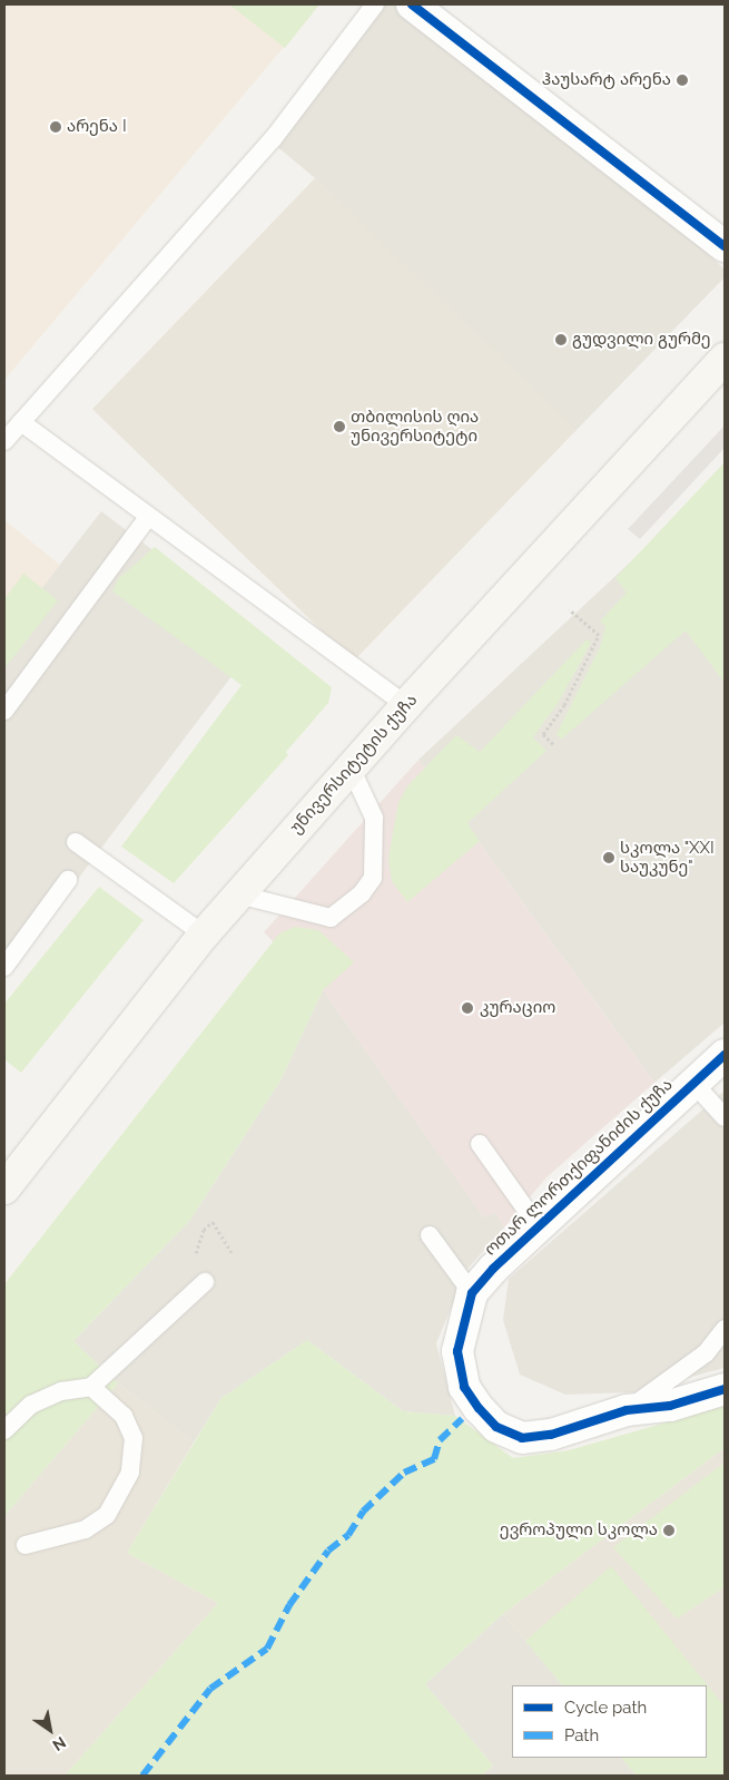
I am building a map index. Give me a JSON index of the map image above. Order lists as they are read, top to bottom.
{
  "streets": {
    "main road": ["უნივერსიტეტის ქუჩა"],
    "street": ["ოთარ ლორთქიფანიძის ქუჩა"]
  },
  "places": [
    "ჰაუსარტ არენა",
    "არენა I",
    "გუდვილი გურმე",
    "თბილისის ღია უნივერსიტეტი",
    "სკოლა \"XXI საუკუნე\"",
    "კურაციო",
    "ევროპული სკოლა"
  ],
  "legend": ["Cycle path", "Path"],
  "north": "bottom right"
}
